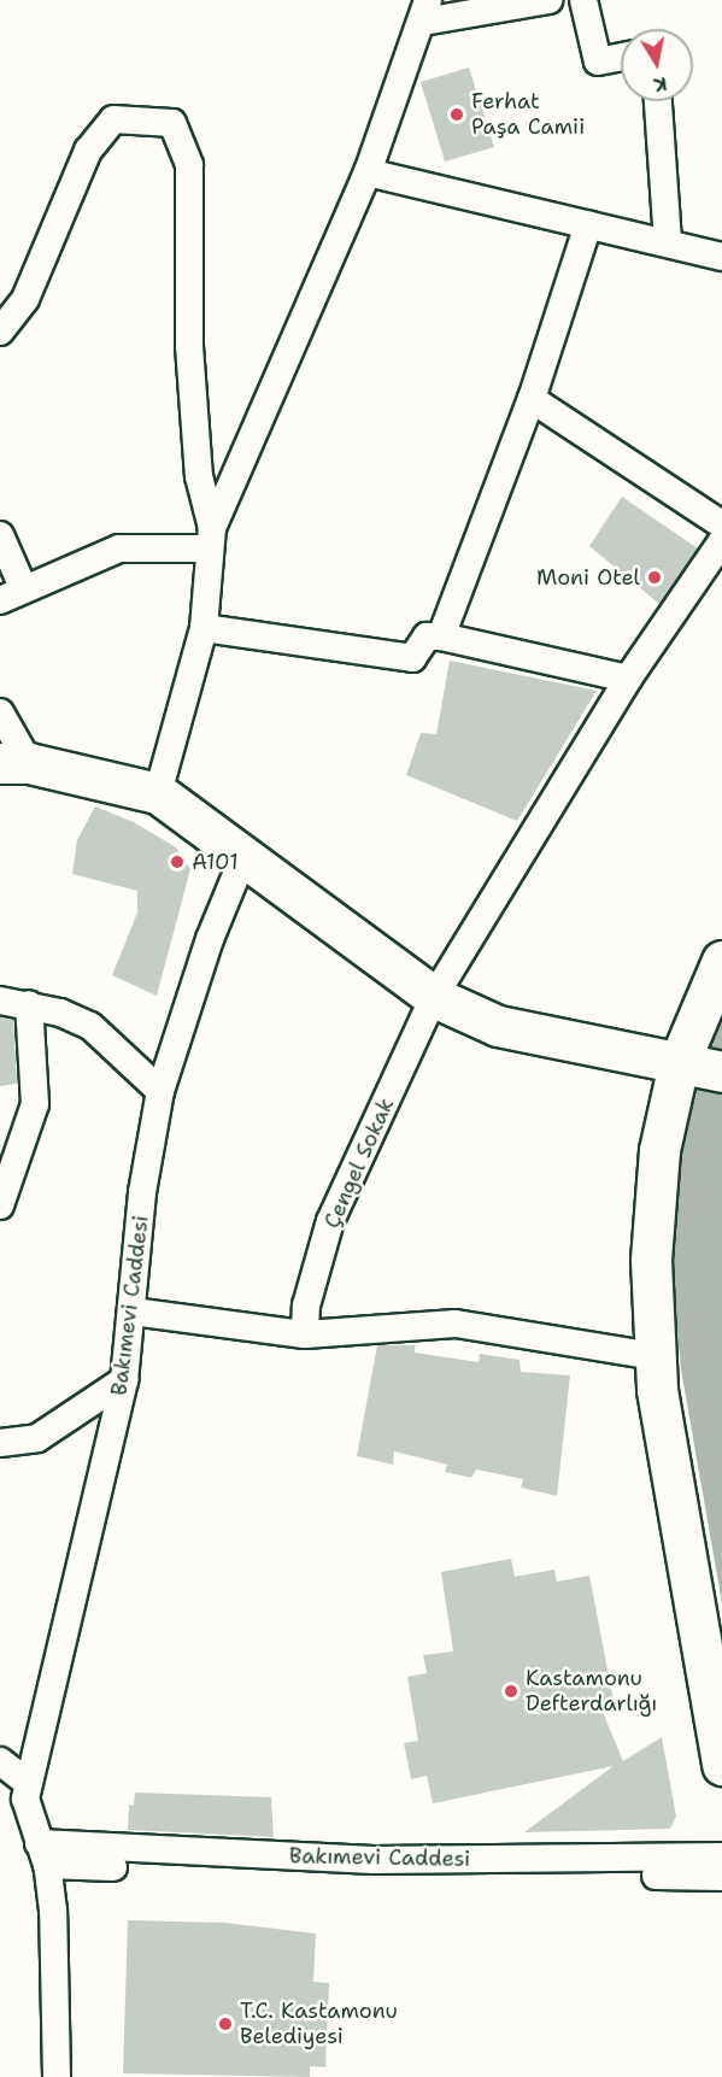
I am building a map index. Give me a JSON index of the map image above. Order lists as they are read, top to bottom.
{
  "streets": {
    "street": ["Çengel Sokak", "Bakımevi Caddesi"]
  },
  "places": [
    "Ferhat Paşa Camii",
    "Moni Otel",
    "A101",
    "Kastamonu Defterdarlığı",
    "T.C. Kastamonu Belediyesi"
  ],
  "north": "bottom"
}
